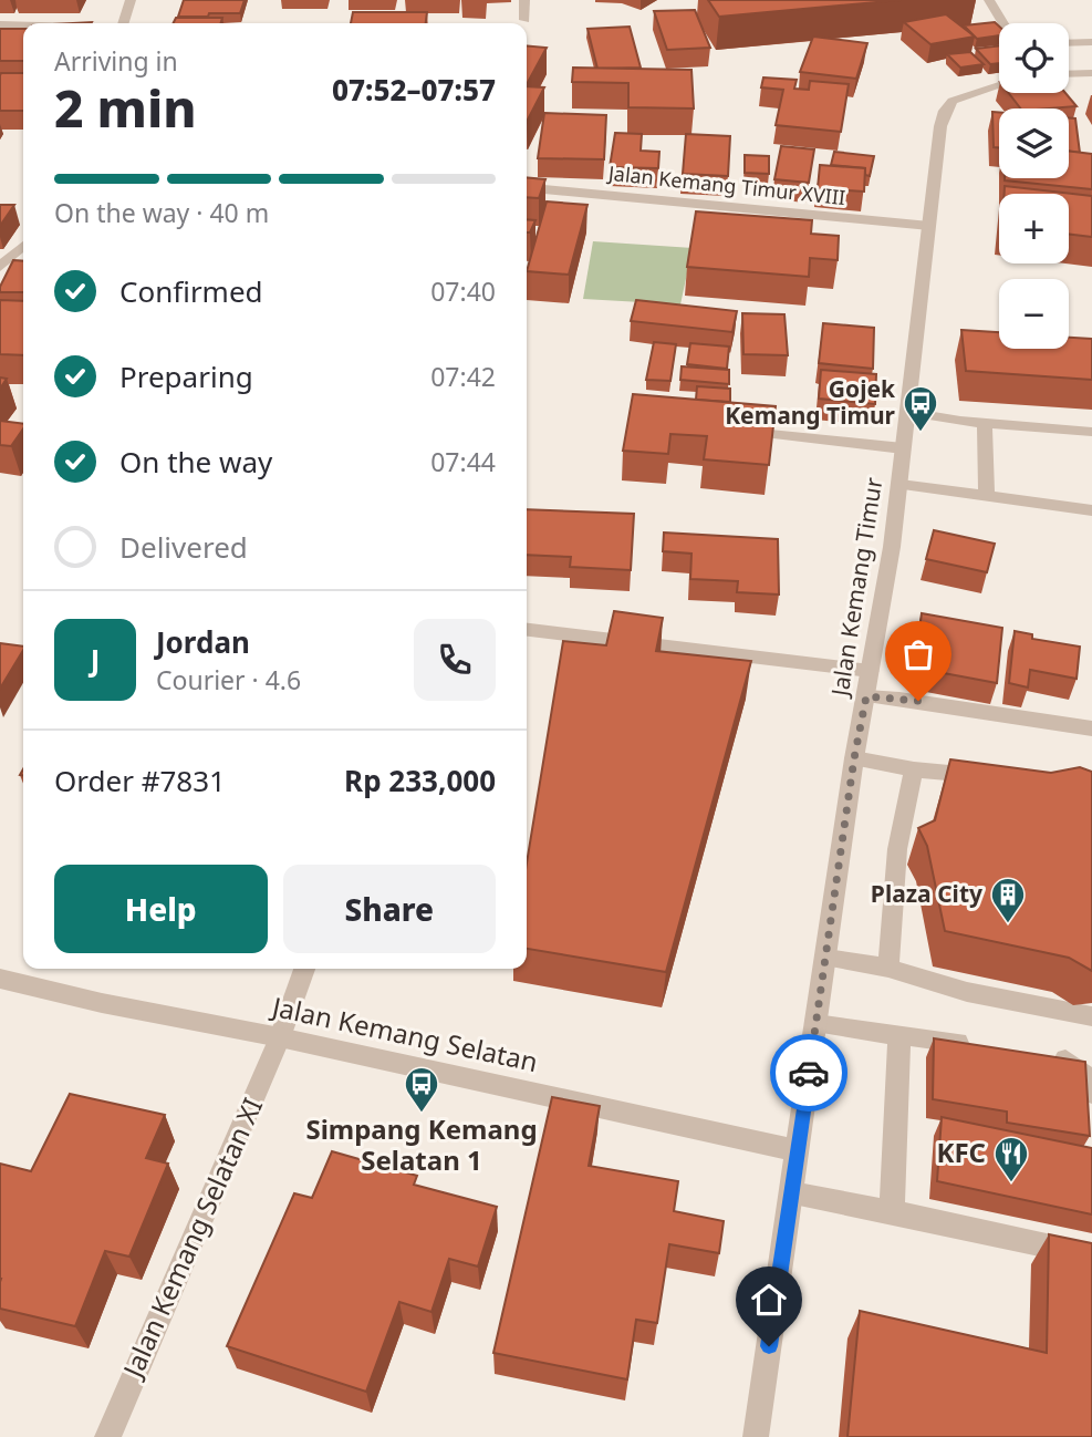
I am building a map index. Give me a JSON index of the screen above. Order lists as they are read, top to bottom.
{
  "streets": {
    "street": [
      "Jalan Kemang Timur XVIII",
      "Jalan Kemang Timur",
      "Jalan Kemang Selatan",
      "Jalan Kemang Selatan XI"
    ]
  },
  "crossings": [
    ["Jalan Kemang Timur XVIII", "Jalan Kemang Timur"],
    ["Jalan Kemang Timur", "Jalan Kemang Selatan"],
    ["Jalan Kemang Selatan", "Jalan Kemang Selatan XI"]
  ],
  "places": {
    "bus stop": ["Gojek Kemang Timur", "Simpang Kemang Selatan 1"],
    "building": ["Plaza City"],
    "restaurant": ["KFC"]
  },
  "page": {
    "map_buttons": ["+", "−"],
    "heading": ["2 min", "Arriving in", "07:52–07:57"],
    "panel": [
      "Jordan",
      "Courier · 4.6",
      "Order #7831",
      "Rp 233,000"
    ],
    "bar": "On the way · 40 m",
    "list": [
      ["Confirmed", "07:40"],
      ["Preparing", "07:42"],
      ["On the way", "07:44"],
      "Delivered"
    ],
    "round": "J",
    "buttons": ["Help", "Share"]
  }
}
